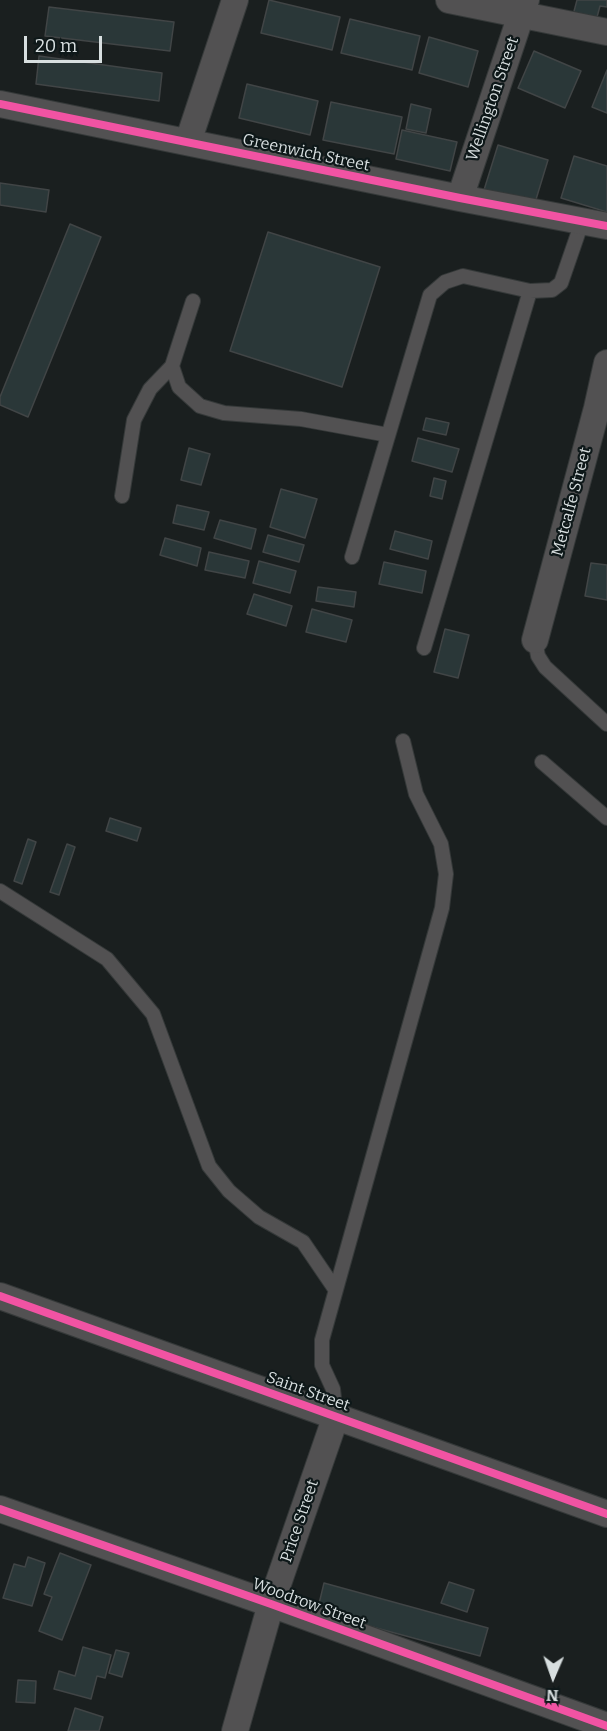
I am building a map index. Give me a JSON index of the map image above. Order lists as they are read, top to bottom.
{
  "streets": {
    "street": [
      "Wellington Street",
      "Greenwich Street",
      "Metcalfe Street",
      "Saint Street",
      "Price Street",
      "Woodrow Street"
    ]
  },
  "crossings": [
    ["Wellington Street", "Greenwich Street"],
    ["Saint Street", "Price Street"],
    ["Price Street", "Woodrow Street"]
  ],
  "scale_bar": "20 m",
  "north": "bottom"
}
